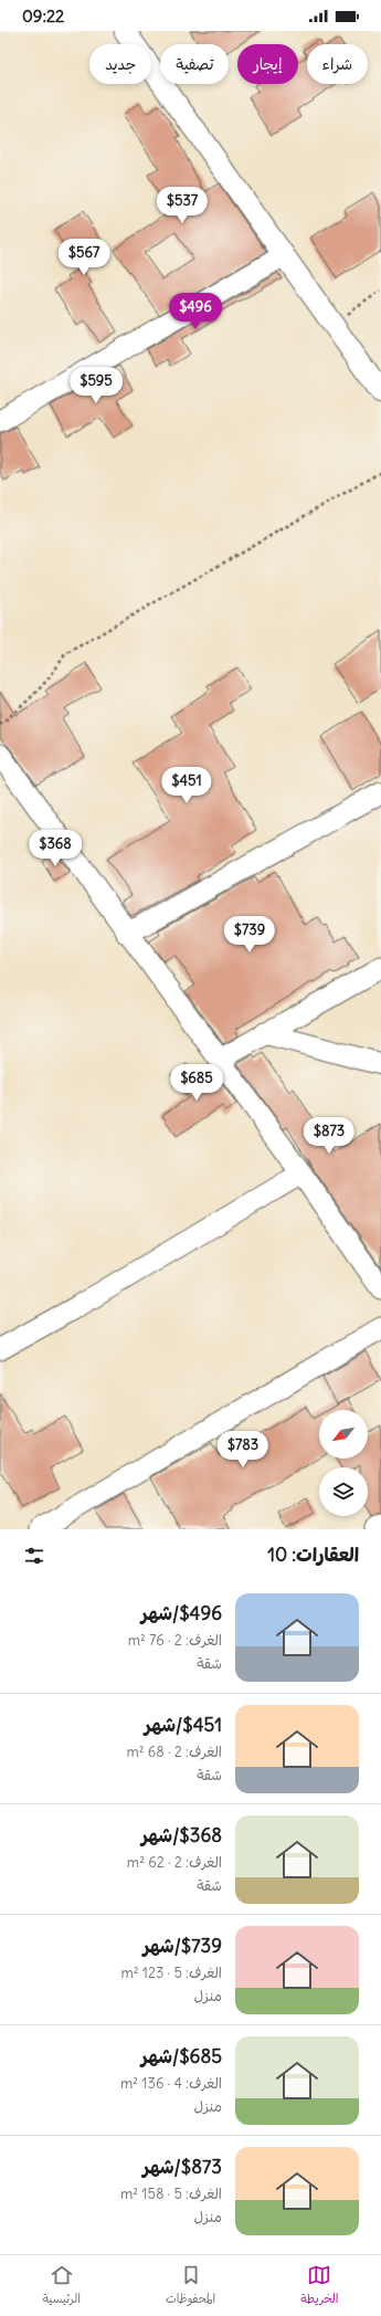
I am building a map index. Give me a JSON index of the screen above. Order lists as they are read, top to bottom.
{
  "north": "bottom left",
  "page": {
    "status": "09:22",
    "chip": [
      "شراء",
      "إيجار",
      "تصفية",
      "جديد"
    ],
    "price": [
      "$537",
      "$567",
      "$496",
      "$595",
      "$451",
      "$368",
      "$739",
      "$685",
      "$873",
      "$783"
    ],
    "heading": "العقارات: 10",
    "list": [
      {
        "name": "$496/شهر",
        "note": "الغرف: 2 · 76 m² · شقة"
      },
      {
        "name": "$451/شهر",
        "note": "الغرف: 2 · 68 m² · شقة"
      },
      {
        "name": "$368/شهر",
        "note": "الغرف: 2 · 62 m² · شقة"
      },
      {
        "name": "$739/شهر",
        "note": "الغرف: 5 · 123 m² · منزل"
      },
      {
        "name": "$685/شهر",
        "note": "الغرف: 4 · 136 m² · منزل"
      },
      {
        "name": "$873/شهر",
        "note": "الغرف: 5 · 158 m² · منزل"
      }
    ],
    "tabs": ["الخريطة", "المحفوظات", "الرئيسية"]
  }
}
